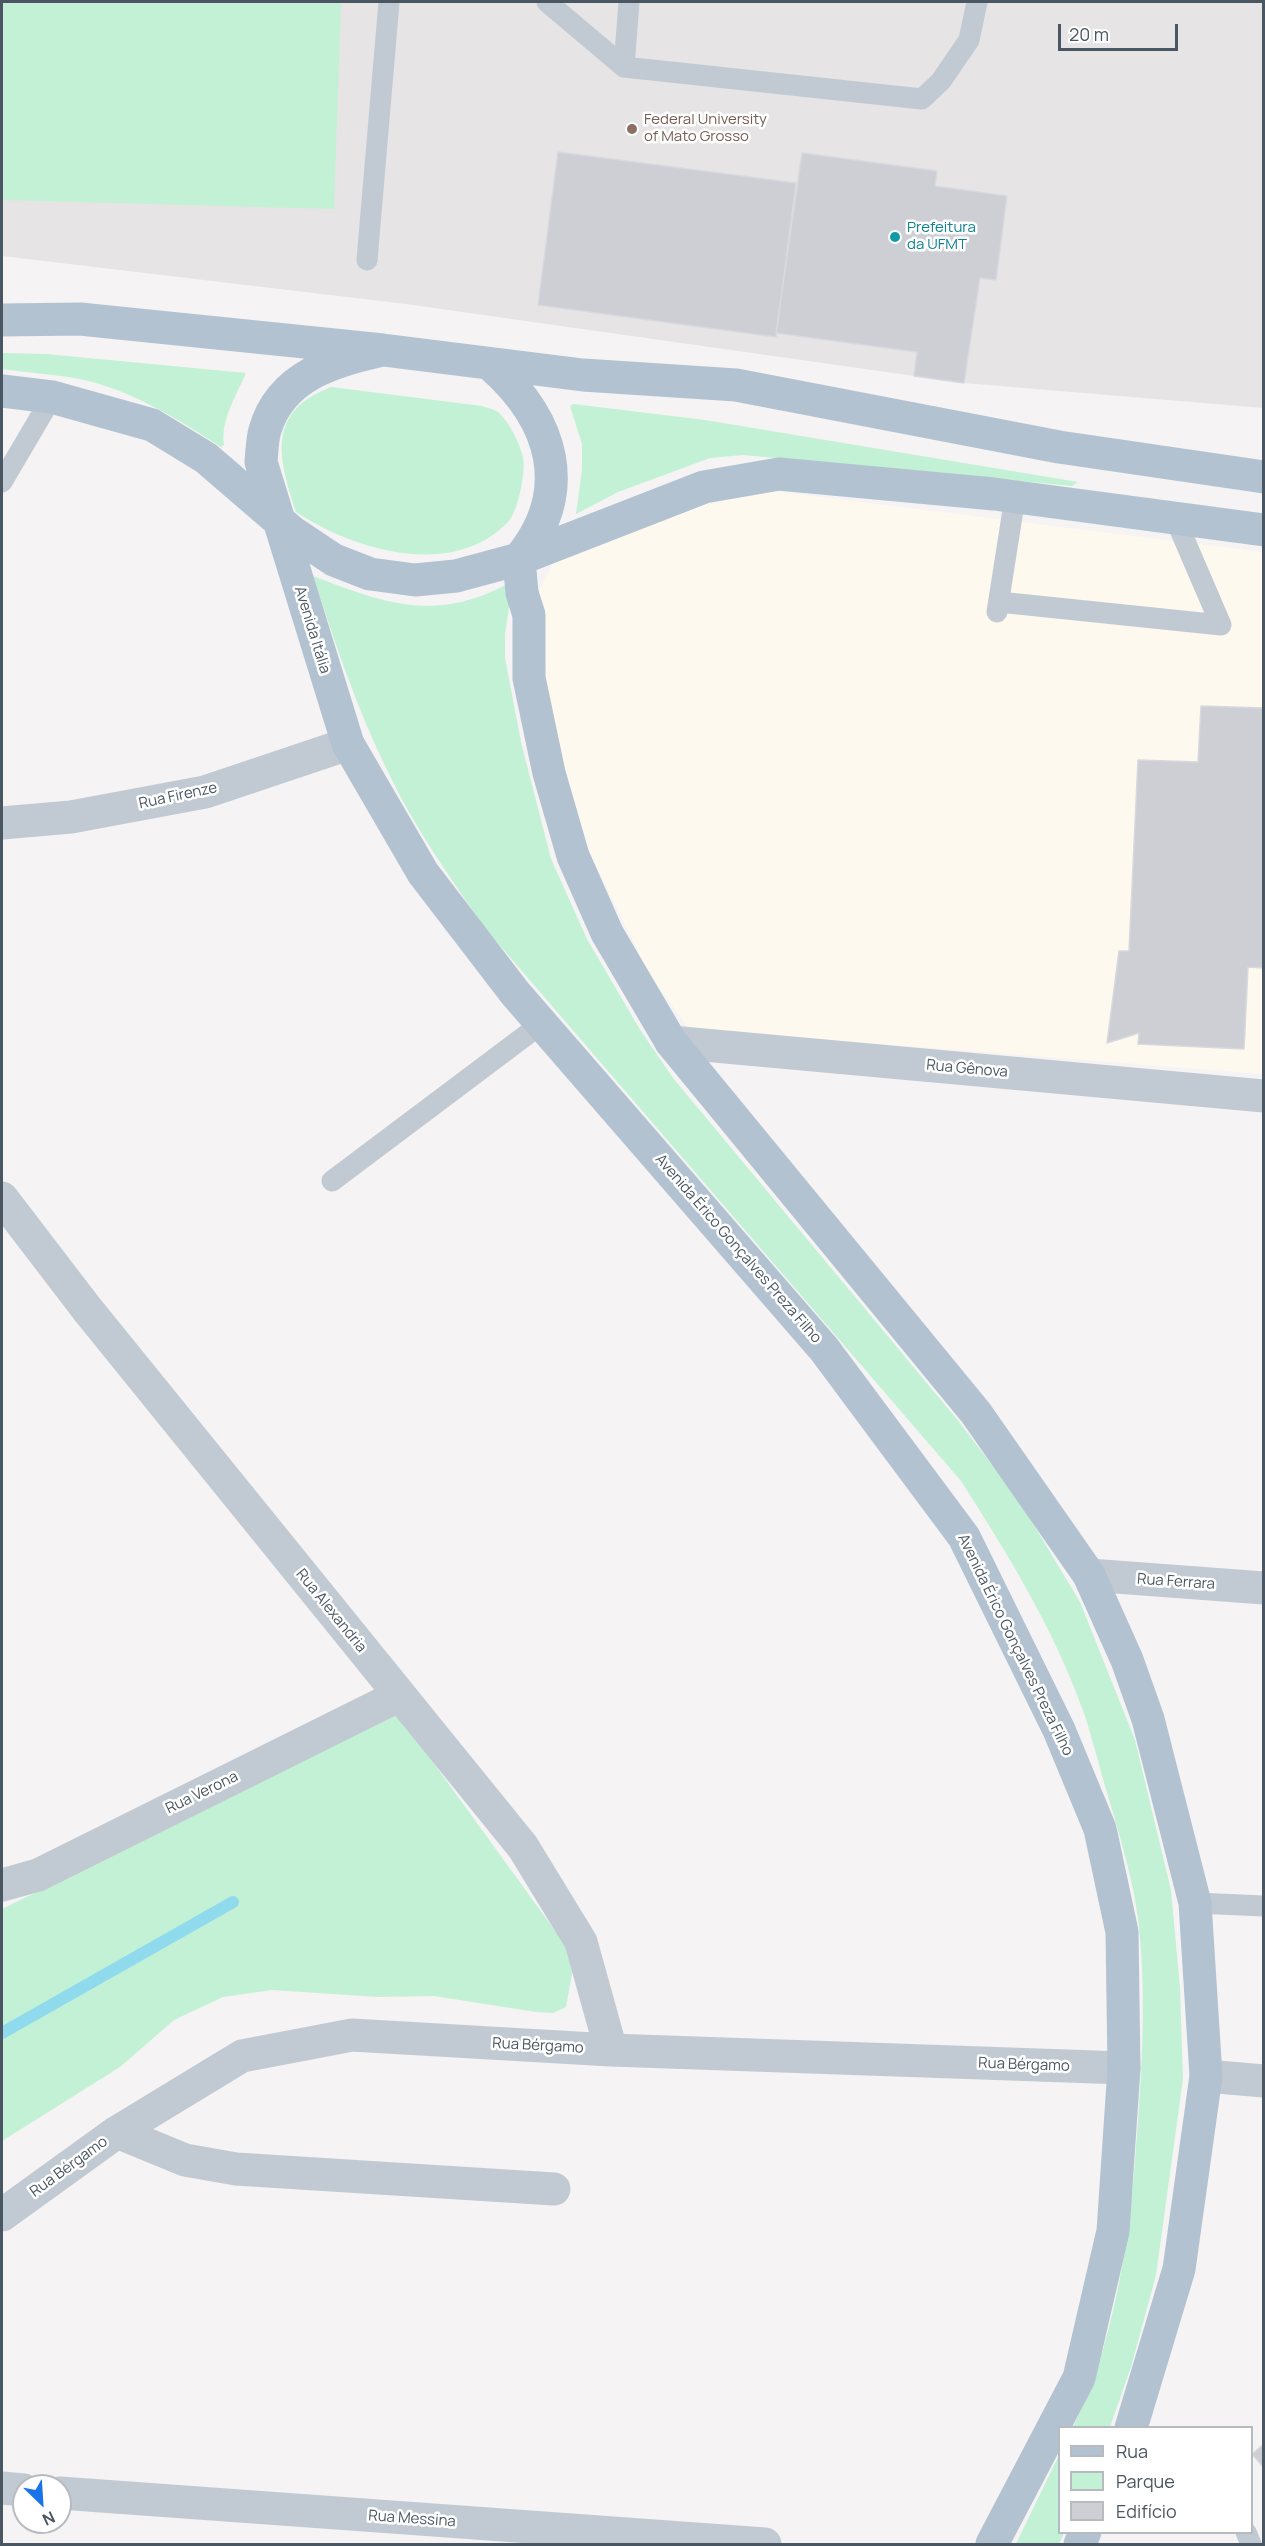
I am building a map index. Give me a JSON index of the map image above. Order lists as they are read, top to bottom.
{
  "streets": {
    "main road": ["Avenida Itália", "Avenida Érico Gonçalves Preza Filho"],
    "street": [
      "Rua Firenze",
      "Rua Gênova",
      "Rua Ferrara",
      "Rua Alexandria",
      "Rua Verona",
      "Rua Bérgamo",
      "Rua Messina"
    ]
  },
  "crossings": [
    ["Avenida Itália", "Rua Firenze"],
    ["Avenida Itália", "Avenida Érico Gonçalves Preza Filho"],
    ["Rua Firenze", "Avenida Érico Gonçalves Preza Filho"],
    ["Avenida Érico Gonçalves Preza Filho", "Rua Bérgamo"],
    ["Rua Alexandria", "Rua Verona"],
    ["Rua Alexandria", "Rua Bérgamo"]
  ],
  "places": ["Federal University of Mato Grosso", "Prefeitura da UFMT"],
  "legend": ["Rua", "Parque", "Edifício"],
  "scale_bar": "20 m",
  "north": "bottom right"
}
